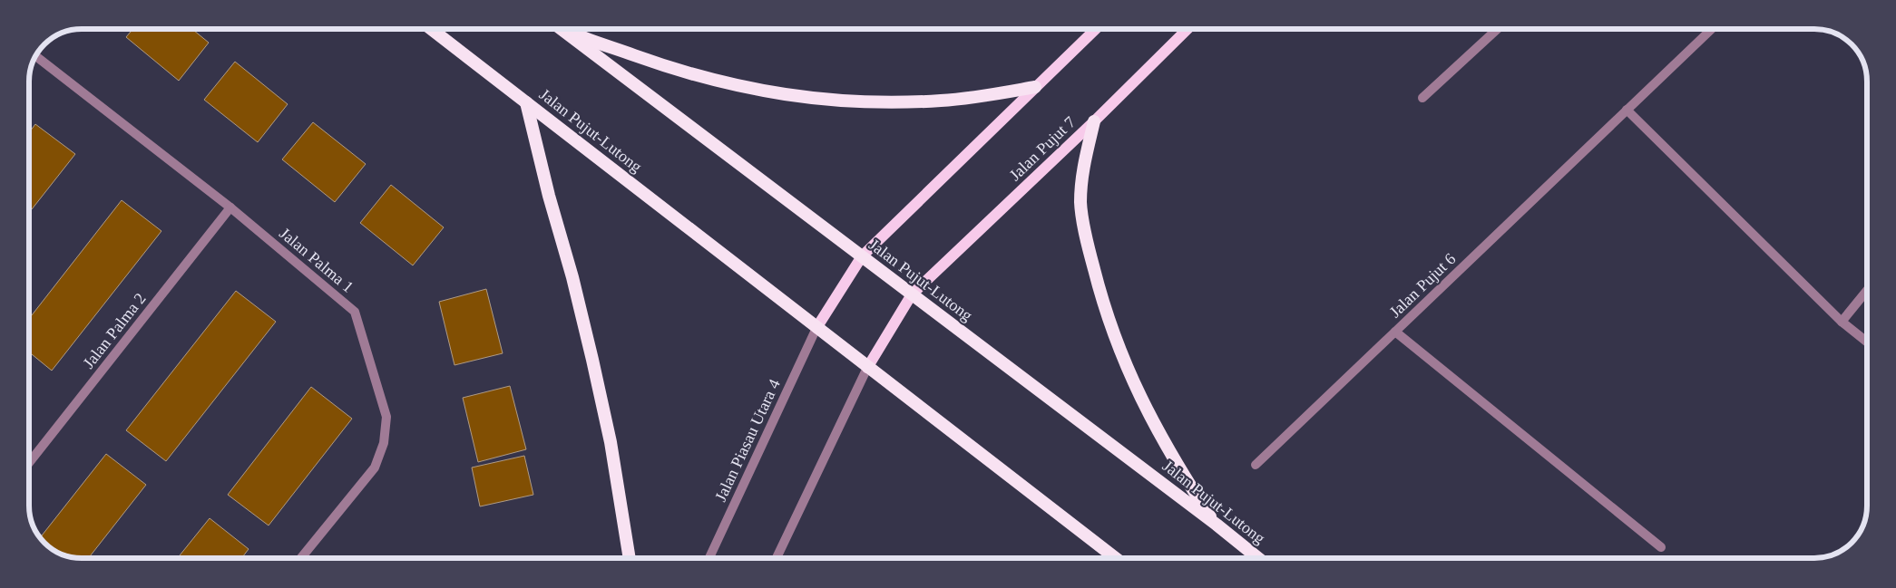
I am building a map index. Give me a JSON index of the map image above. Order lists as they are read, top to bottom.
{
  "streets": {
    "highway": ["Jalan Pujut-Lutong"],
    "main road": ["Jalan Pujut 7"],
    "street": [
      "Jalan Palma 1",
      "Jalan Pujut 6",
      "Jalan Palma 2",
      "Jalan Piasau Utara 4"
    ]
  },
  "crossings": [
    ["Jalan Pujut-Lutong", "Jalan Pujut 7"],
    ["Jalan Pujut-Lutong", "Jalan Piasau Utara 4"],
    ["Jalan Palma 1", "Jalan Palma 2"]
  ]
}
